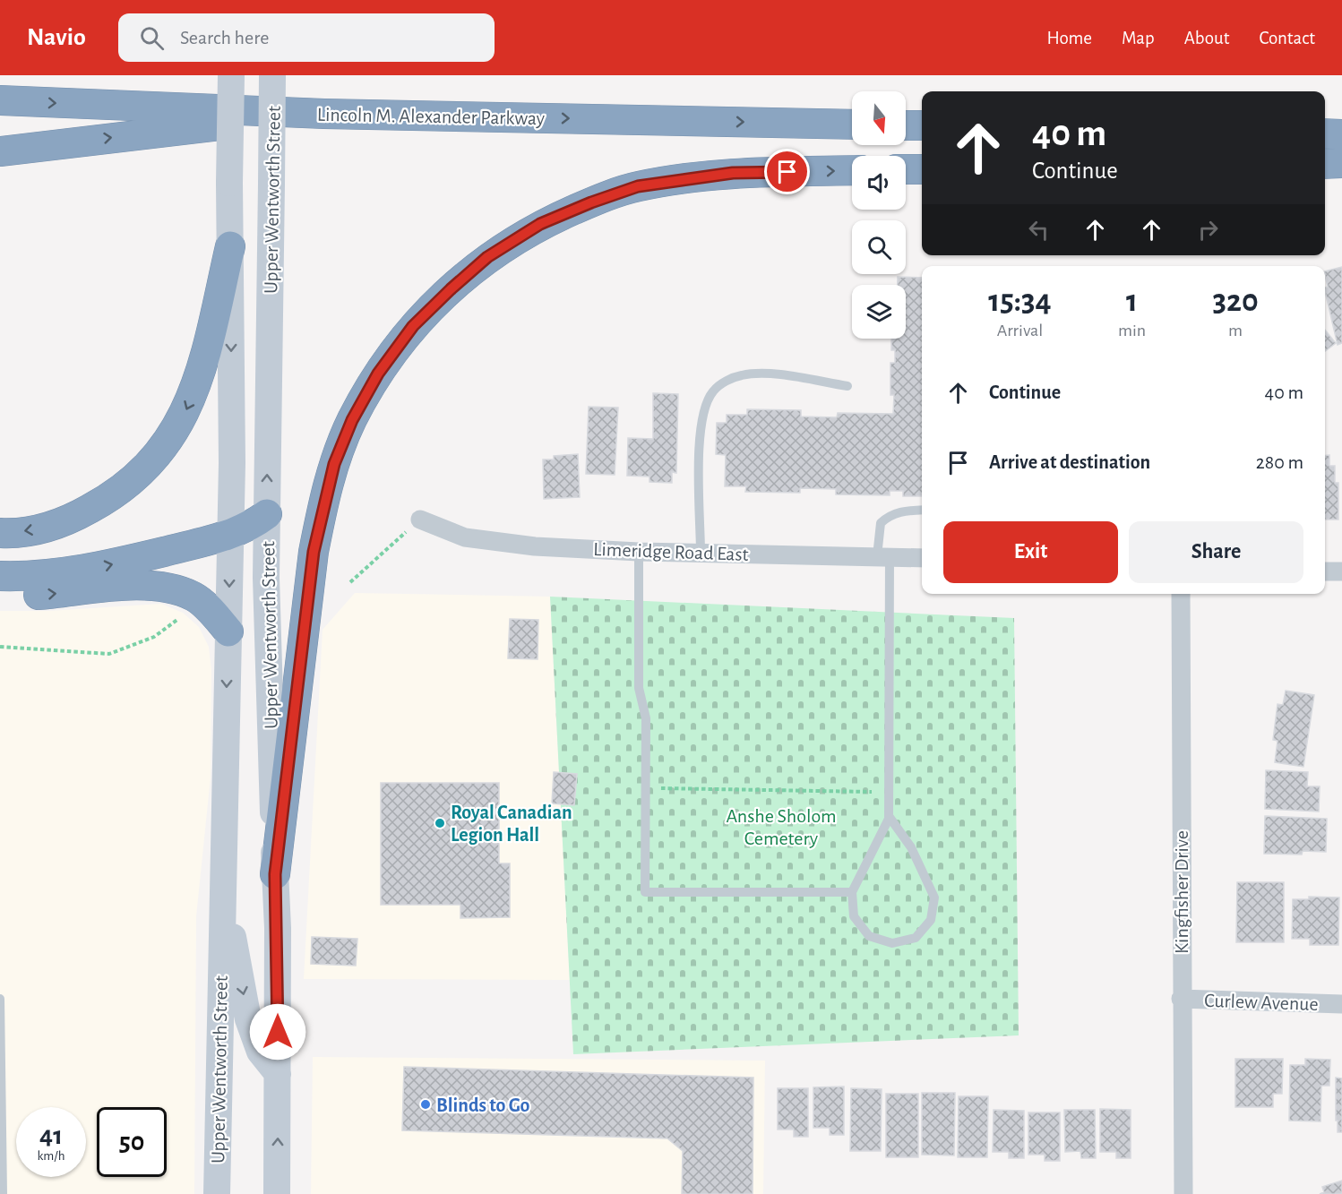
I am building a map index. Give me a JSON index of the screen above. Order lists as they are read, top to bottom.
{
  "streets": {
    "highway": ["Lincoln M. Alexander Parkway"],
    "main road": ["Upper Wentworth Street"],
    "street": ["Limeridge Road East", "Kingfisher Drive", "Curlew Avenue"]
  },
  "crossings": [
    ["Kingfisher Drive", "Curlew Avenue"]
  ],
  "parks": ["Anshe Sholom Cemetery"],
  "places": ["Royal Canadian Legion Hall", "Blinds to Go"],
  "north": "bottom",
  "page": {
    "header": "Navio",
    "search": "Search here",
    "nav": [
      "Home",
      "Map",
      "About",
      "Contact"
    ],
    "turn": ["40 m", "Continue"],
    "eta": [
      "15:34",
      "Arrival",
      "1",
      "min",
      "320",
      "m"
    ],
    "list": [
      {
        "name": "Continue",
        "value": "40 m"
      },
      {
        "name": "Arrive at destination",
        "value": "280 m"
      }
    ],
    "buttons": ["Exit", "Share"],
    "speed": "41 km/h",
    "limit": "50"
  }
}
